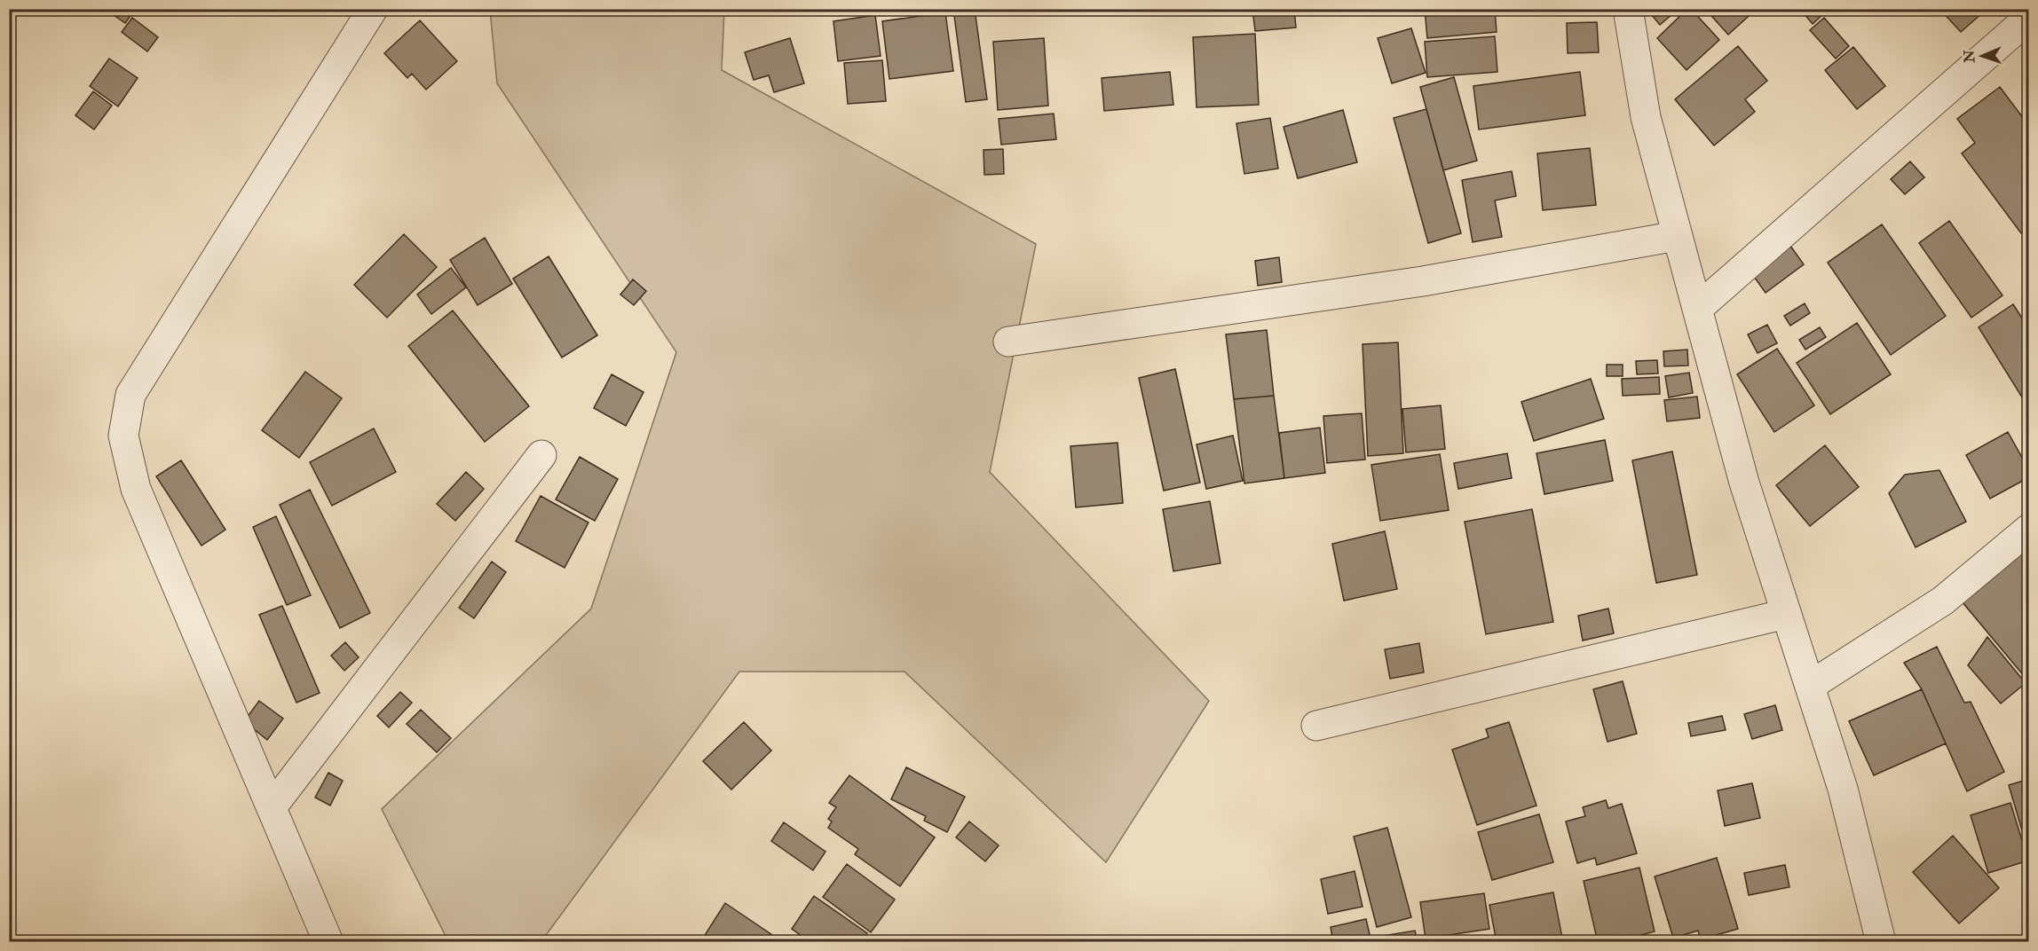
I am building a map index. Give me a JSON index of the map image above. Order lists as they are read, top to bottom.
{
  "north": "left"
}
